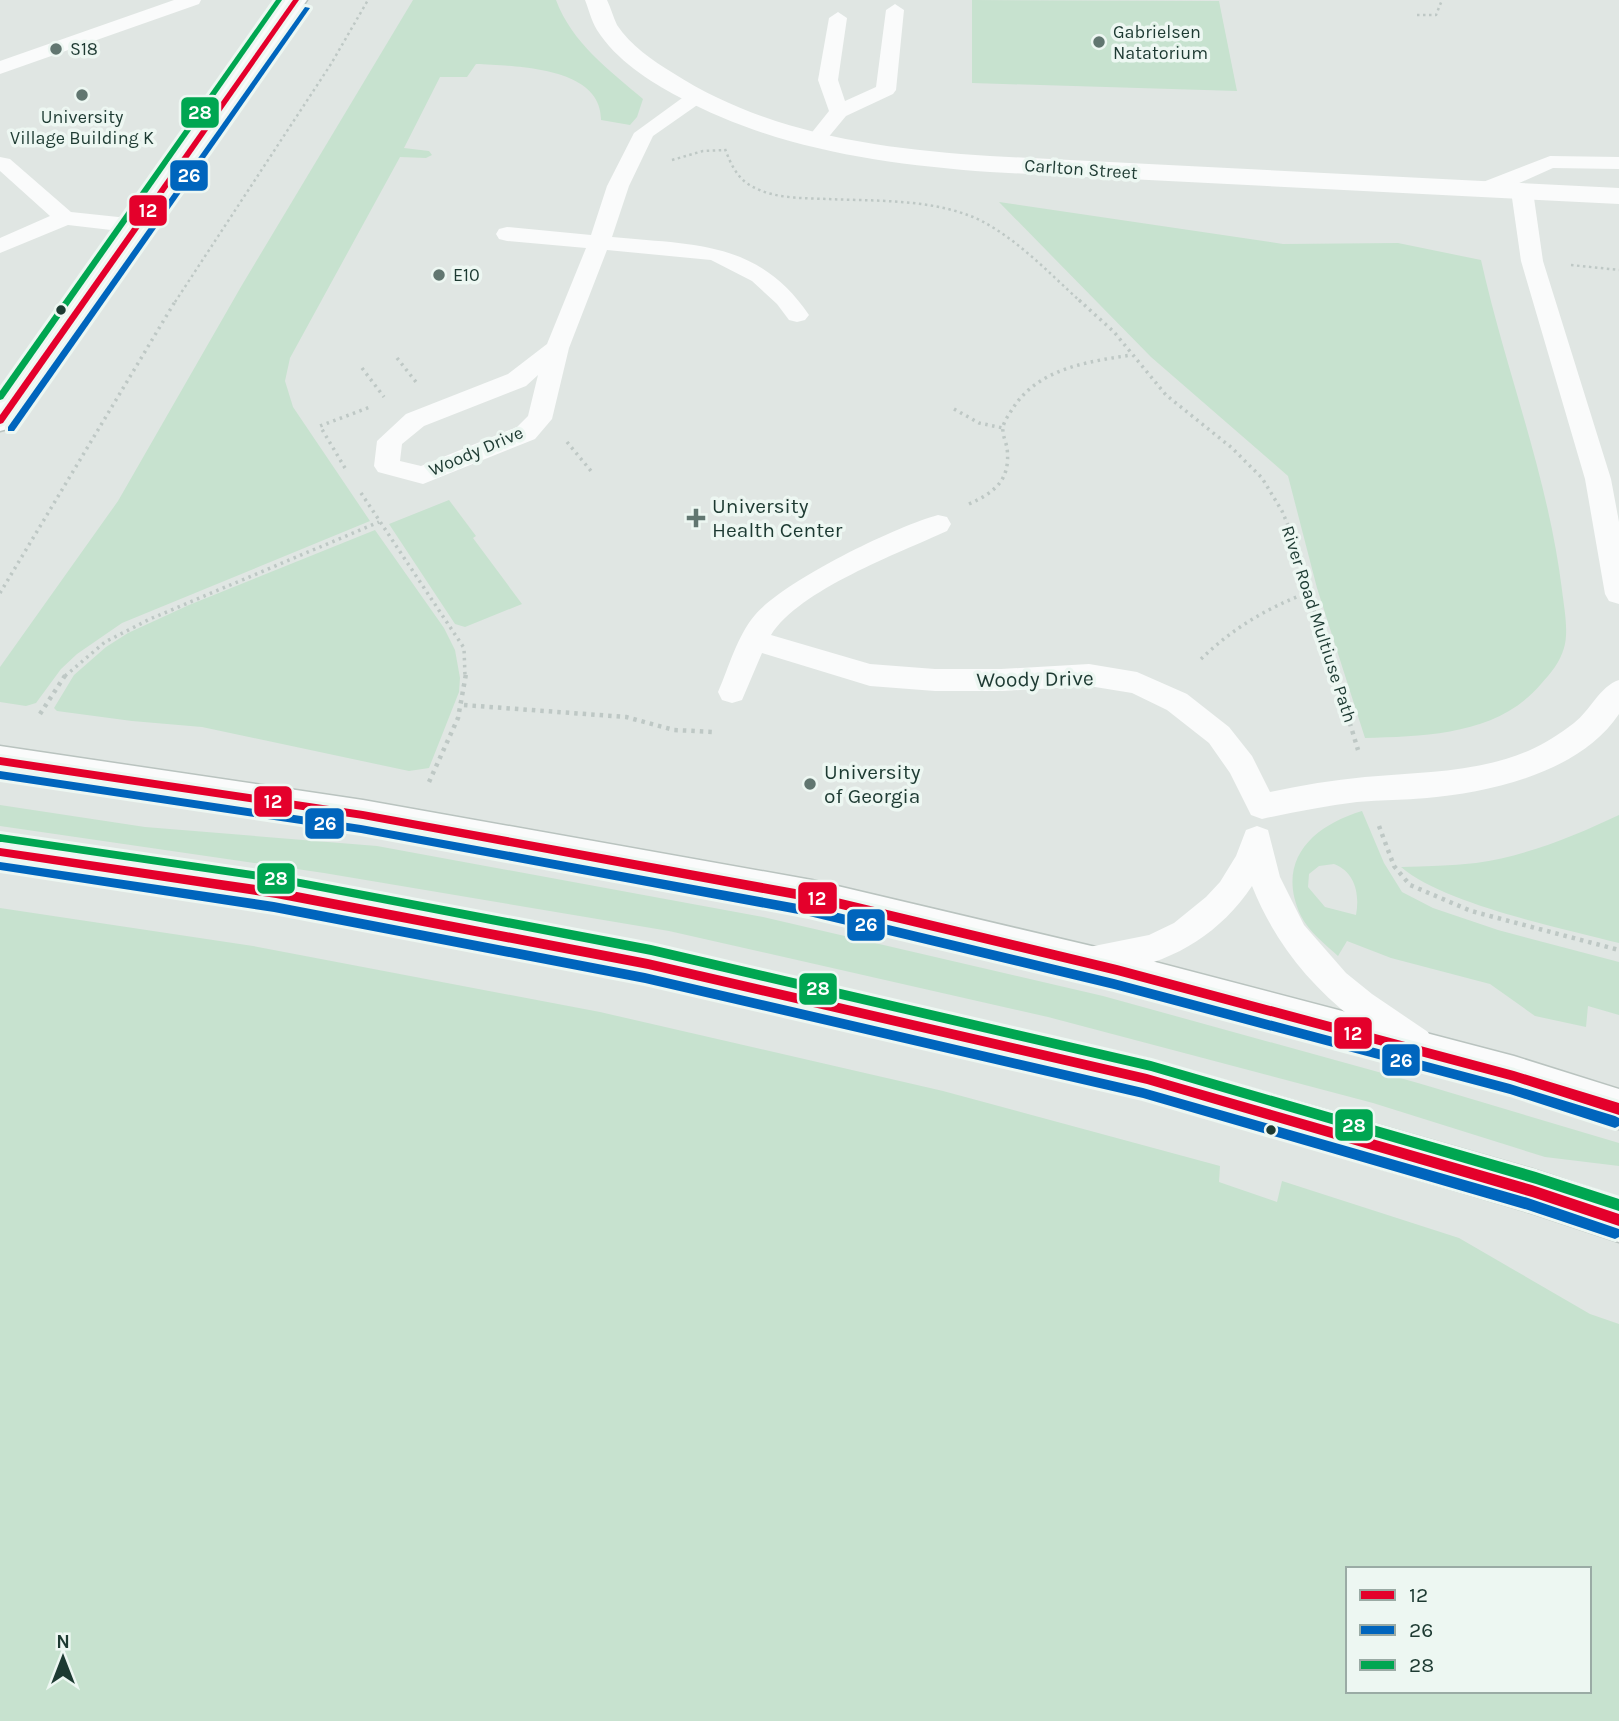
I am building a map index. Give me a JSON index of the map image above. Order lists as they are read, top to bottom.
{
  "streets": {
    "main road": ["Carlton Street"],
    "lane": ["Woody Drive"],
    "path": ["River Road Multiuse Path"]
  },
  "crossings": [
    ["Carlton Street", "Woody Drive"]
  ],
  "places": {
    "other": [
      "Gabrielsen Natatorium",
      "S18",
      "University Village Building K",
      "E10",
      "University of Georgia"
    ],
    "health": ["University Health Center"]
  },
  "lines": ["transit line 12", "transit line 28", "transit line 26"],
  "legend": ["12", "26", "28"],
  "north": "top"
}
